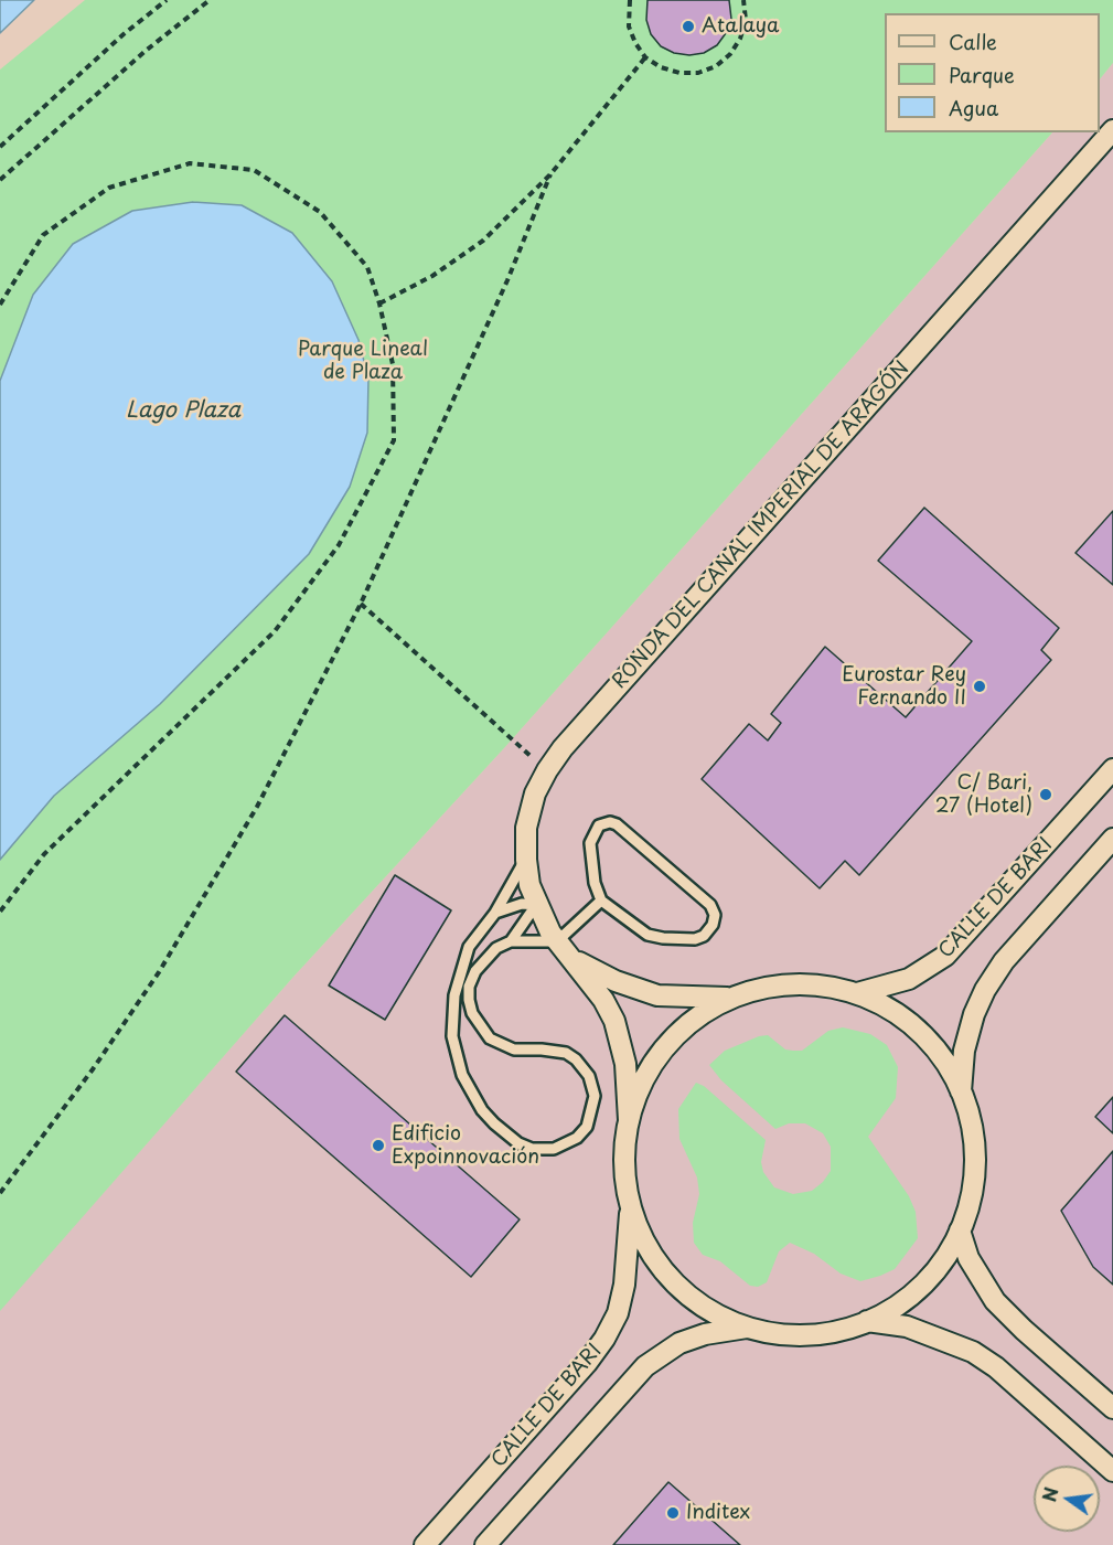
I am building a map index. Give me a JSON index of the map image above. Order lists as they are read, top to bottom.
{
  "streets": {
    "street": ["RONDA DEL CANAL IMPERIAL DE ARAGÓN", "CALLE DE BARI"]
  },
  "water": ["Lago Plaza"],
  "parks": ["Parque Lineal de Plaza"],
  "places": [
    "Atalaya",
    "Eurostar Rey Fernando II",
    "C/ Bari, 27 (Hotel)",
    "Edificio Expoinnovación",
    "Inditex"
  ],
  "legend": ["Calle", "Parque", "Agua"],
  "north": "left"
}
